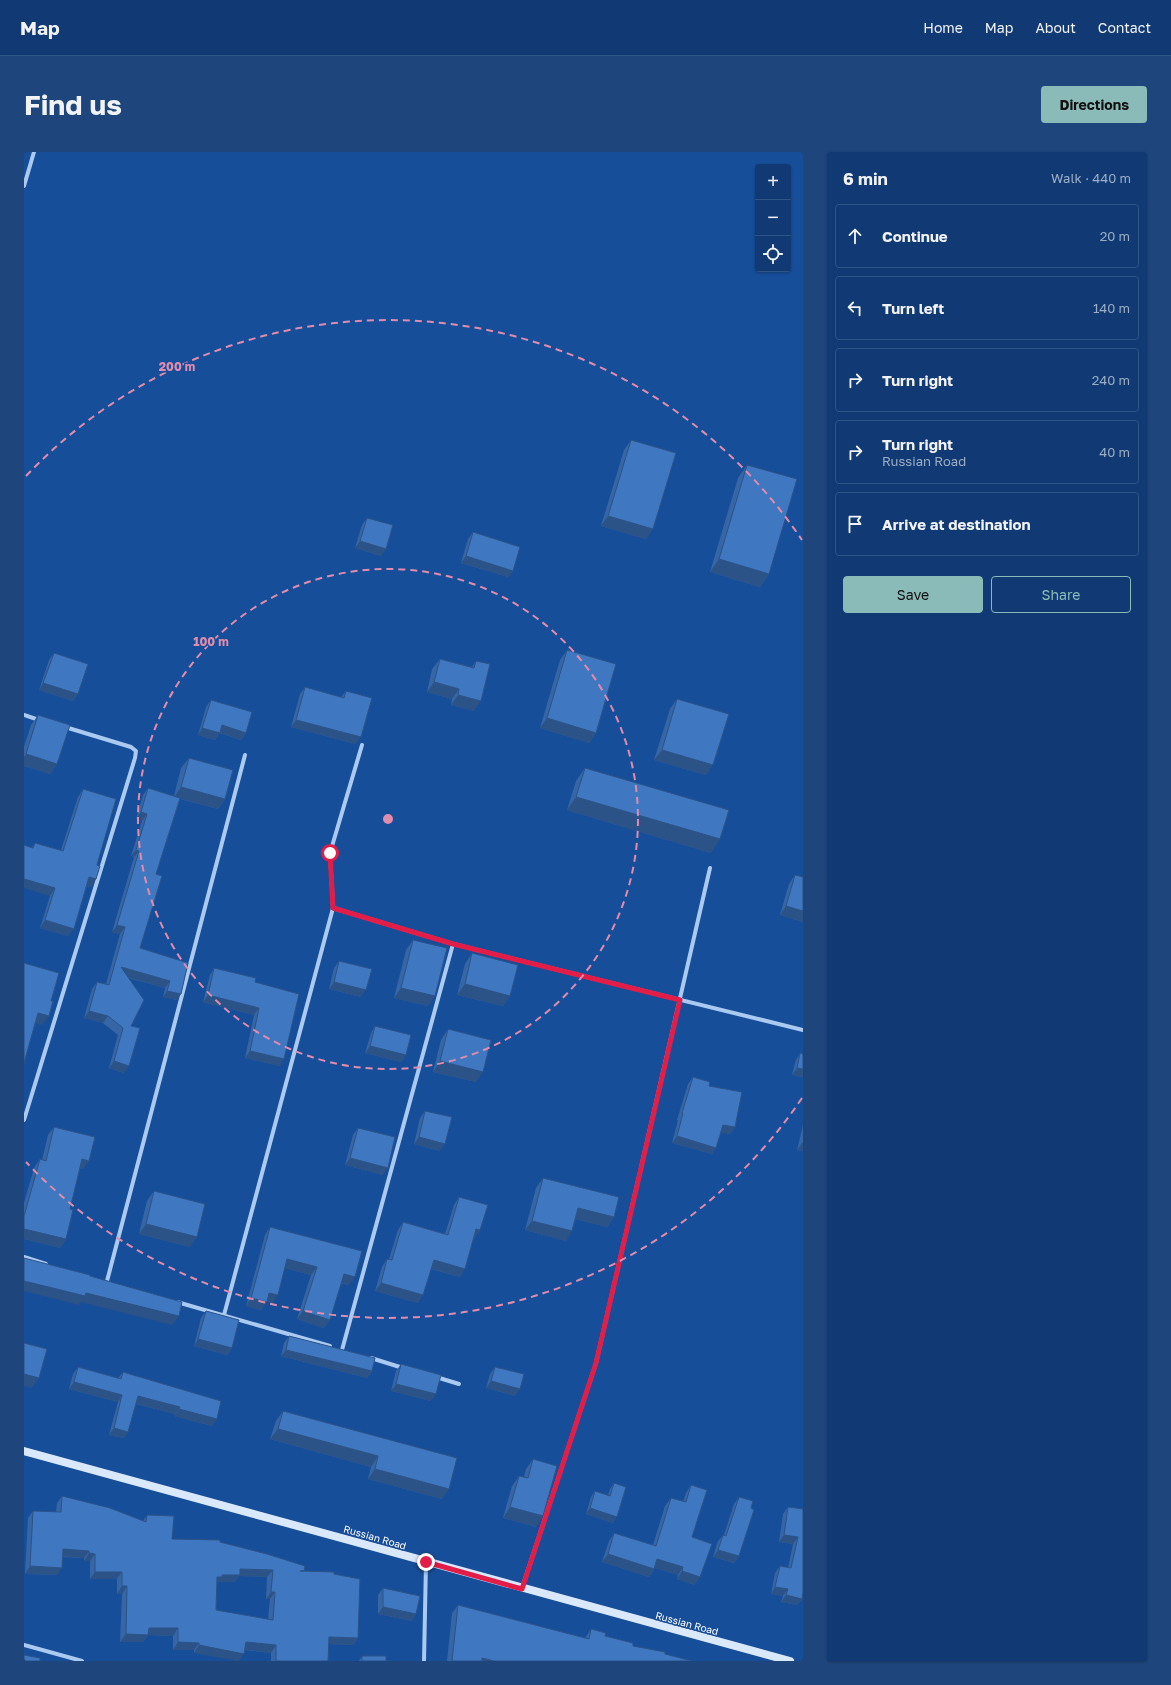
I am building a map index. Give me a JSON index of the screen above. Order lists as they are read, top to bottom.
{
  "streets": {
    "main road": ["Russian Road"]
  },
  "page": {
    "header": "Map",
    "nav": [
      "Home",
      "Map",
      "About",
      "Contact"
    ],
    "buttons": [
      "Directions",
      ["Save", "Share"]
    ],
    "title": "Find us",
    "heading": ["6 min", "Walk · 440 m"],
    "map_buttons": ["+", "−"],
    "list": [
      ["Continue", "20 m"],
      ["Turn left", "140 m"],
      ["Turn right", "240 m"],
      ["Turn right", "Russian Road", "40 m"],
      "Arrive at destination"
    ]
  },
  "rings": ["200 m", "100 m"]
}
